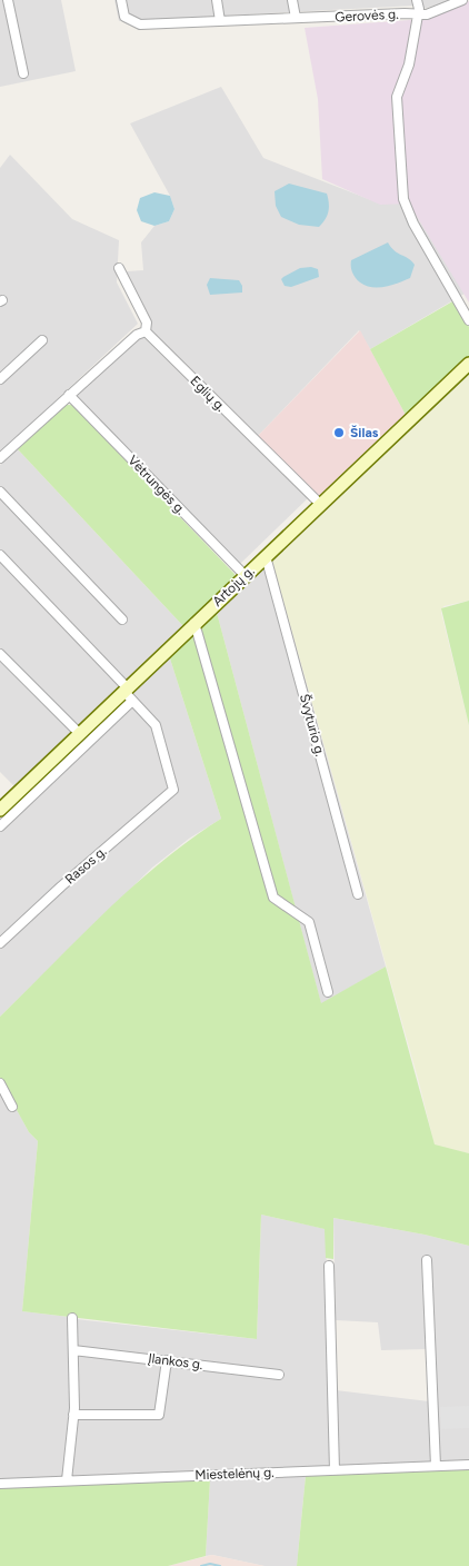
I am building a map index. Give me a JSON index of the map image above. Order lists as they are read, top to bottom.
{
  "streets": {
    "main road": ["Artojų g."],
    "street": [
      "Gerovės g.",
      "Eglių g.",
      "Vėtrungės g.",
      "Švyturio g.",
      "Rasos g.",
      "Įlankos g.",
      "Miestelėnų g."
    ]
  },
  "crossings": [
    ["Eglių g.", "Artojų g."],
    ["Vėtrungės g.", "Artojų g."],
    ["Artojų g.", "Švyturio g."],
    ["Artojų g.", "Rasos g."]
  ],
  "places": ["Šilas"]
}
